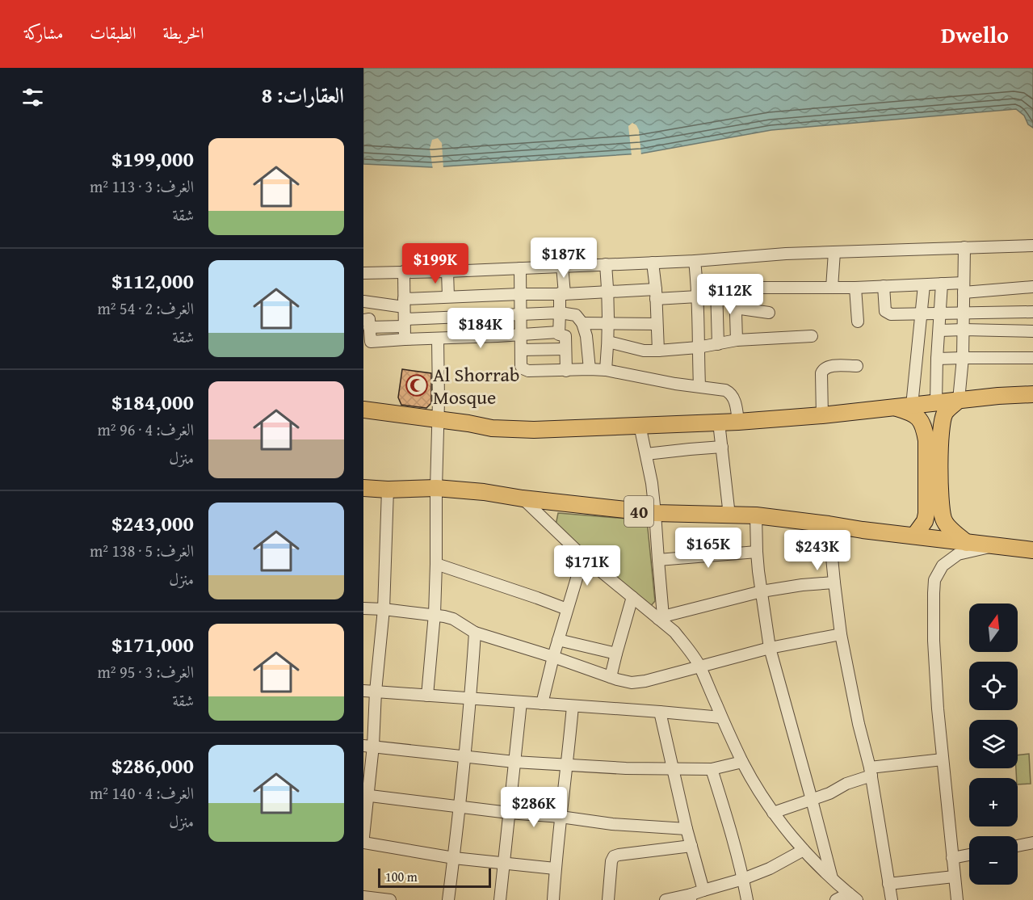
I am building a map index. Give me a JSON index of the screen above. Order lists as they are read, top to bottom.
{
  "streets": {
    "highway": ["40"]
  },
  "places": {
    "mosque": ["Al Shorrab Mosque"]
  },
  "scale_bar": "100 m",
  "north": "top",
  "page": {
    "header": "Dwello",
    "nav": ["الخريطة", "الطبقات", "مشاركة"],
    "heading": "العقارات: 8",
    "list": [
      {
        "name": "$199,000",
        "note": "الغرف: 3 · 113 m² · شقة"
      },
      {
        "name": "$112,000",
        "note": "الغرف: 2 · 54 m² · شقة"
      },
      {
        "name": "$184,000",
        "note": "الغرف: 4 · 96 m² · منزل"
      },
      {
        "name": "$243,000",
        "note": "الغرف: 5 · 138 m² · منزل"
      },
      {
        "name": "$171,000",
        "note": "الغرف: 3 · 95 m² · شقة"
      },
      {
        "name": "$286,000",
        "note": "الغرف: 4 · 140 m² · منزل"
      }
    ],
    "price": [
      "$187K",
      "$199K",
      "$112K",
      "$184K",
      "$165K",
      "$243K",
      "$171K",
      "$286K"
    ],
    "map_buttons": ["+", "−"],
    "scale": "100 m"
  }
}
